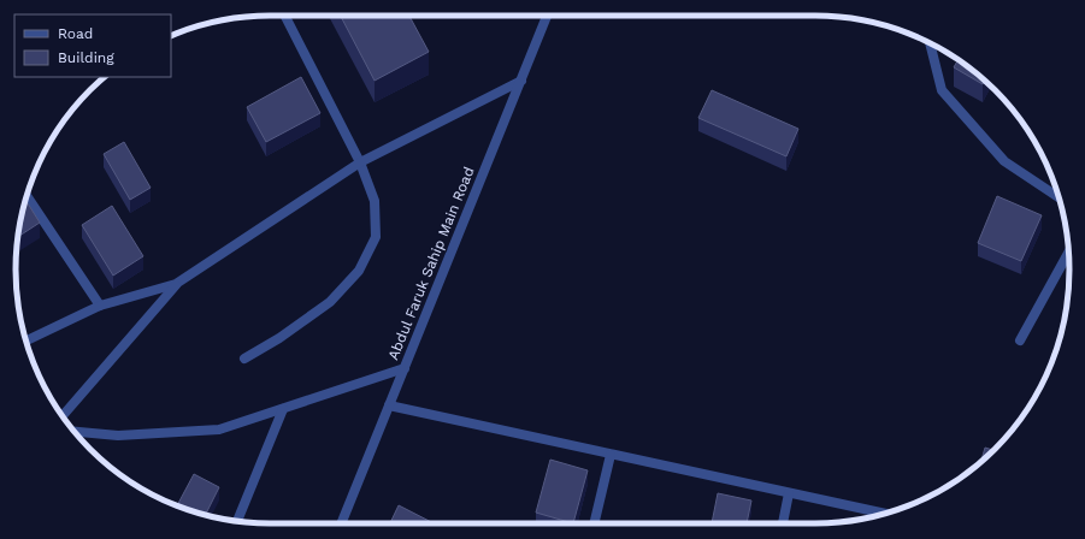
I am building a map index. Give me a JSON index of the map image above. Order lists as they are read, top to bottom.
{
  "streets": {
    "street": ["Abdul Faruk Sahip Main Road"]
  },
  "legend": ["Road", "Building"]
}
